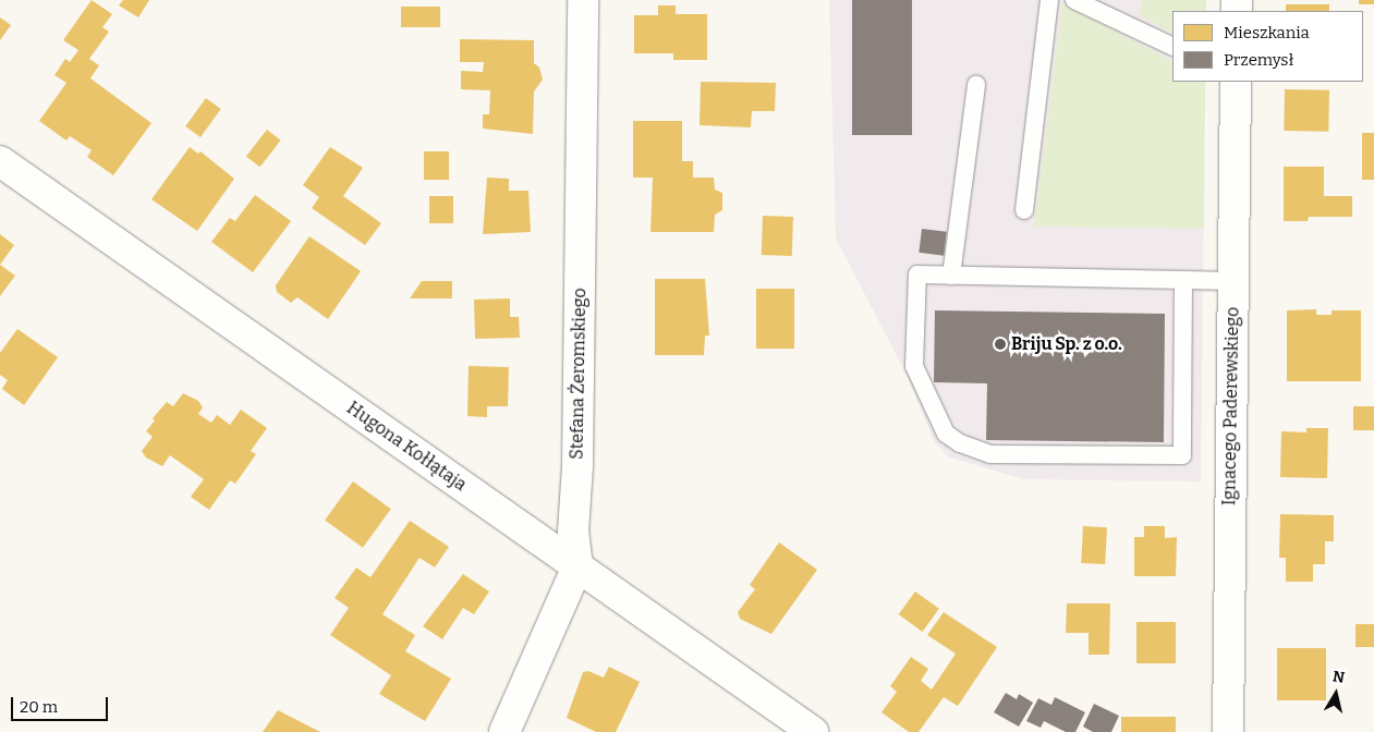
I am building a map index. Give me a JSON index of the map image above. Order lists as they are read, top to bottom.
{
  "streets": {
    "street": ["Stefana Żeromskiego", "Ignacego Paderewskiego", "Hugona Kołłątaja"]
  },
  "crossings": [
    ["Stefana Żeromskiego", "Hugona Kołłątaja"]
  ],
  "places": ["Briju Sp. z o.o."],
  "legend": ["Mieszkania", "Przemysł"],
  "scale_bar": "20 m",
  "north": "top"
}
